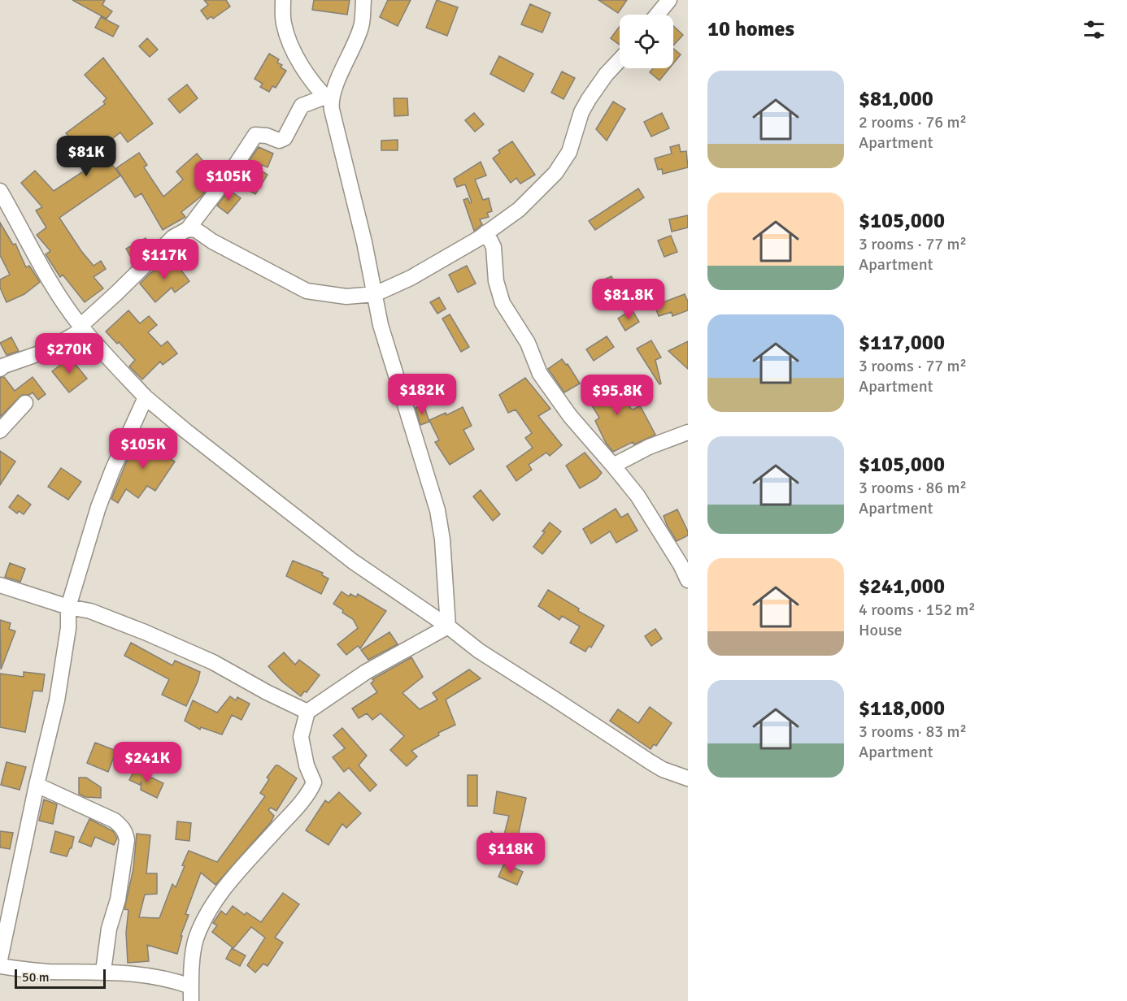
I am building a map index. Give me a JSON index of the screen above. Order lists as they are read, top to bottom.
{
  "scale_bar": "50 m",
  "page": {
    "heading": "10 homes",
    "list": [
      {
        "name": "$81,000",
        "note": "2 rooms · 76 m² · Apartment"
      },
      {
        "name": "$105,000",
        "note": "3 rooms · 77 m² · Apartment"
      },
      {
        "name": "$117,000",
        "note": "3 rooms · 77 m² · Apartment"
      },
      {
        "name": "$105,000",
        "note": "3 rooms · 86 m² · Apartment"
      },
      {
        "name": "$241,000",
        "note": "4 rooms · 152 m² · House"
      },
      {
        "name": "$118,000",
        "note": "3 rooms · 83 m² · Apartment"
      }
    ],
    "price": [
      "$81K",
      "$105K",
      "$117K",
      "$81.8K",
      "$270K",
      "$182K",
      "$95.8K",
      "$105K",
      "$241K",
      "$118K"
    ],
    "scale": "50 m"
  }
}
